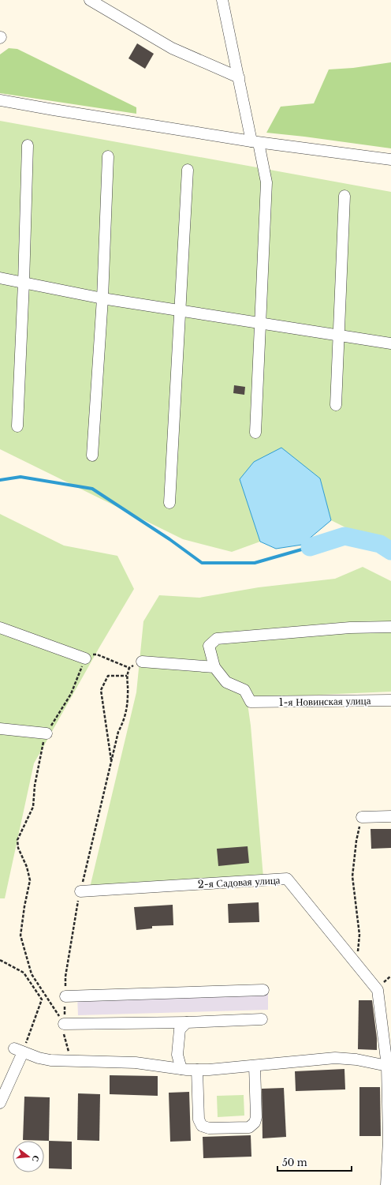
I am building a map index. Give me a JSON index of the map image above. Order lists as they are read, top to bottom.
{
  "streets": {
    "street": ["1-я Новинская улица", "2-я Садовая улица"]
  },
  "scale_bar": "50 m",
  "north": "right"
}
